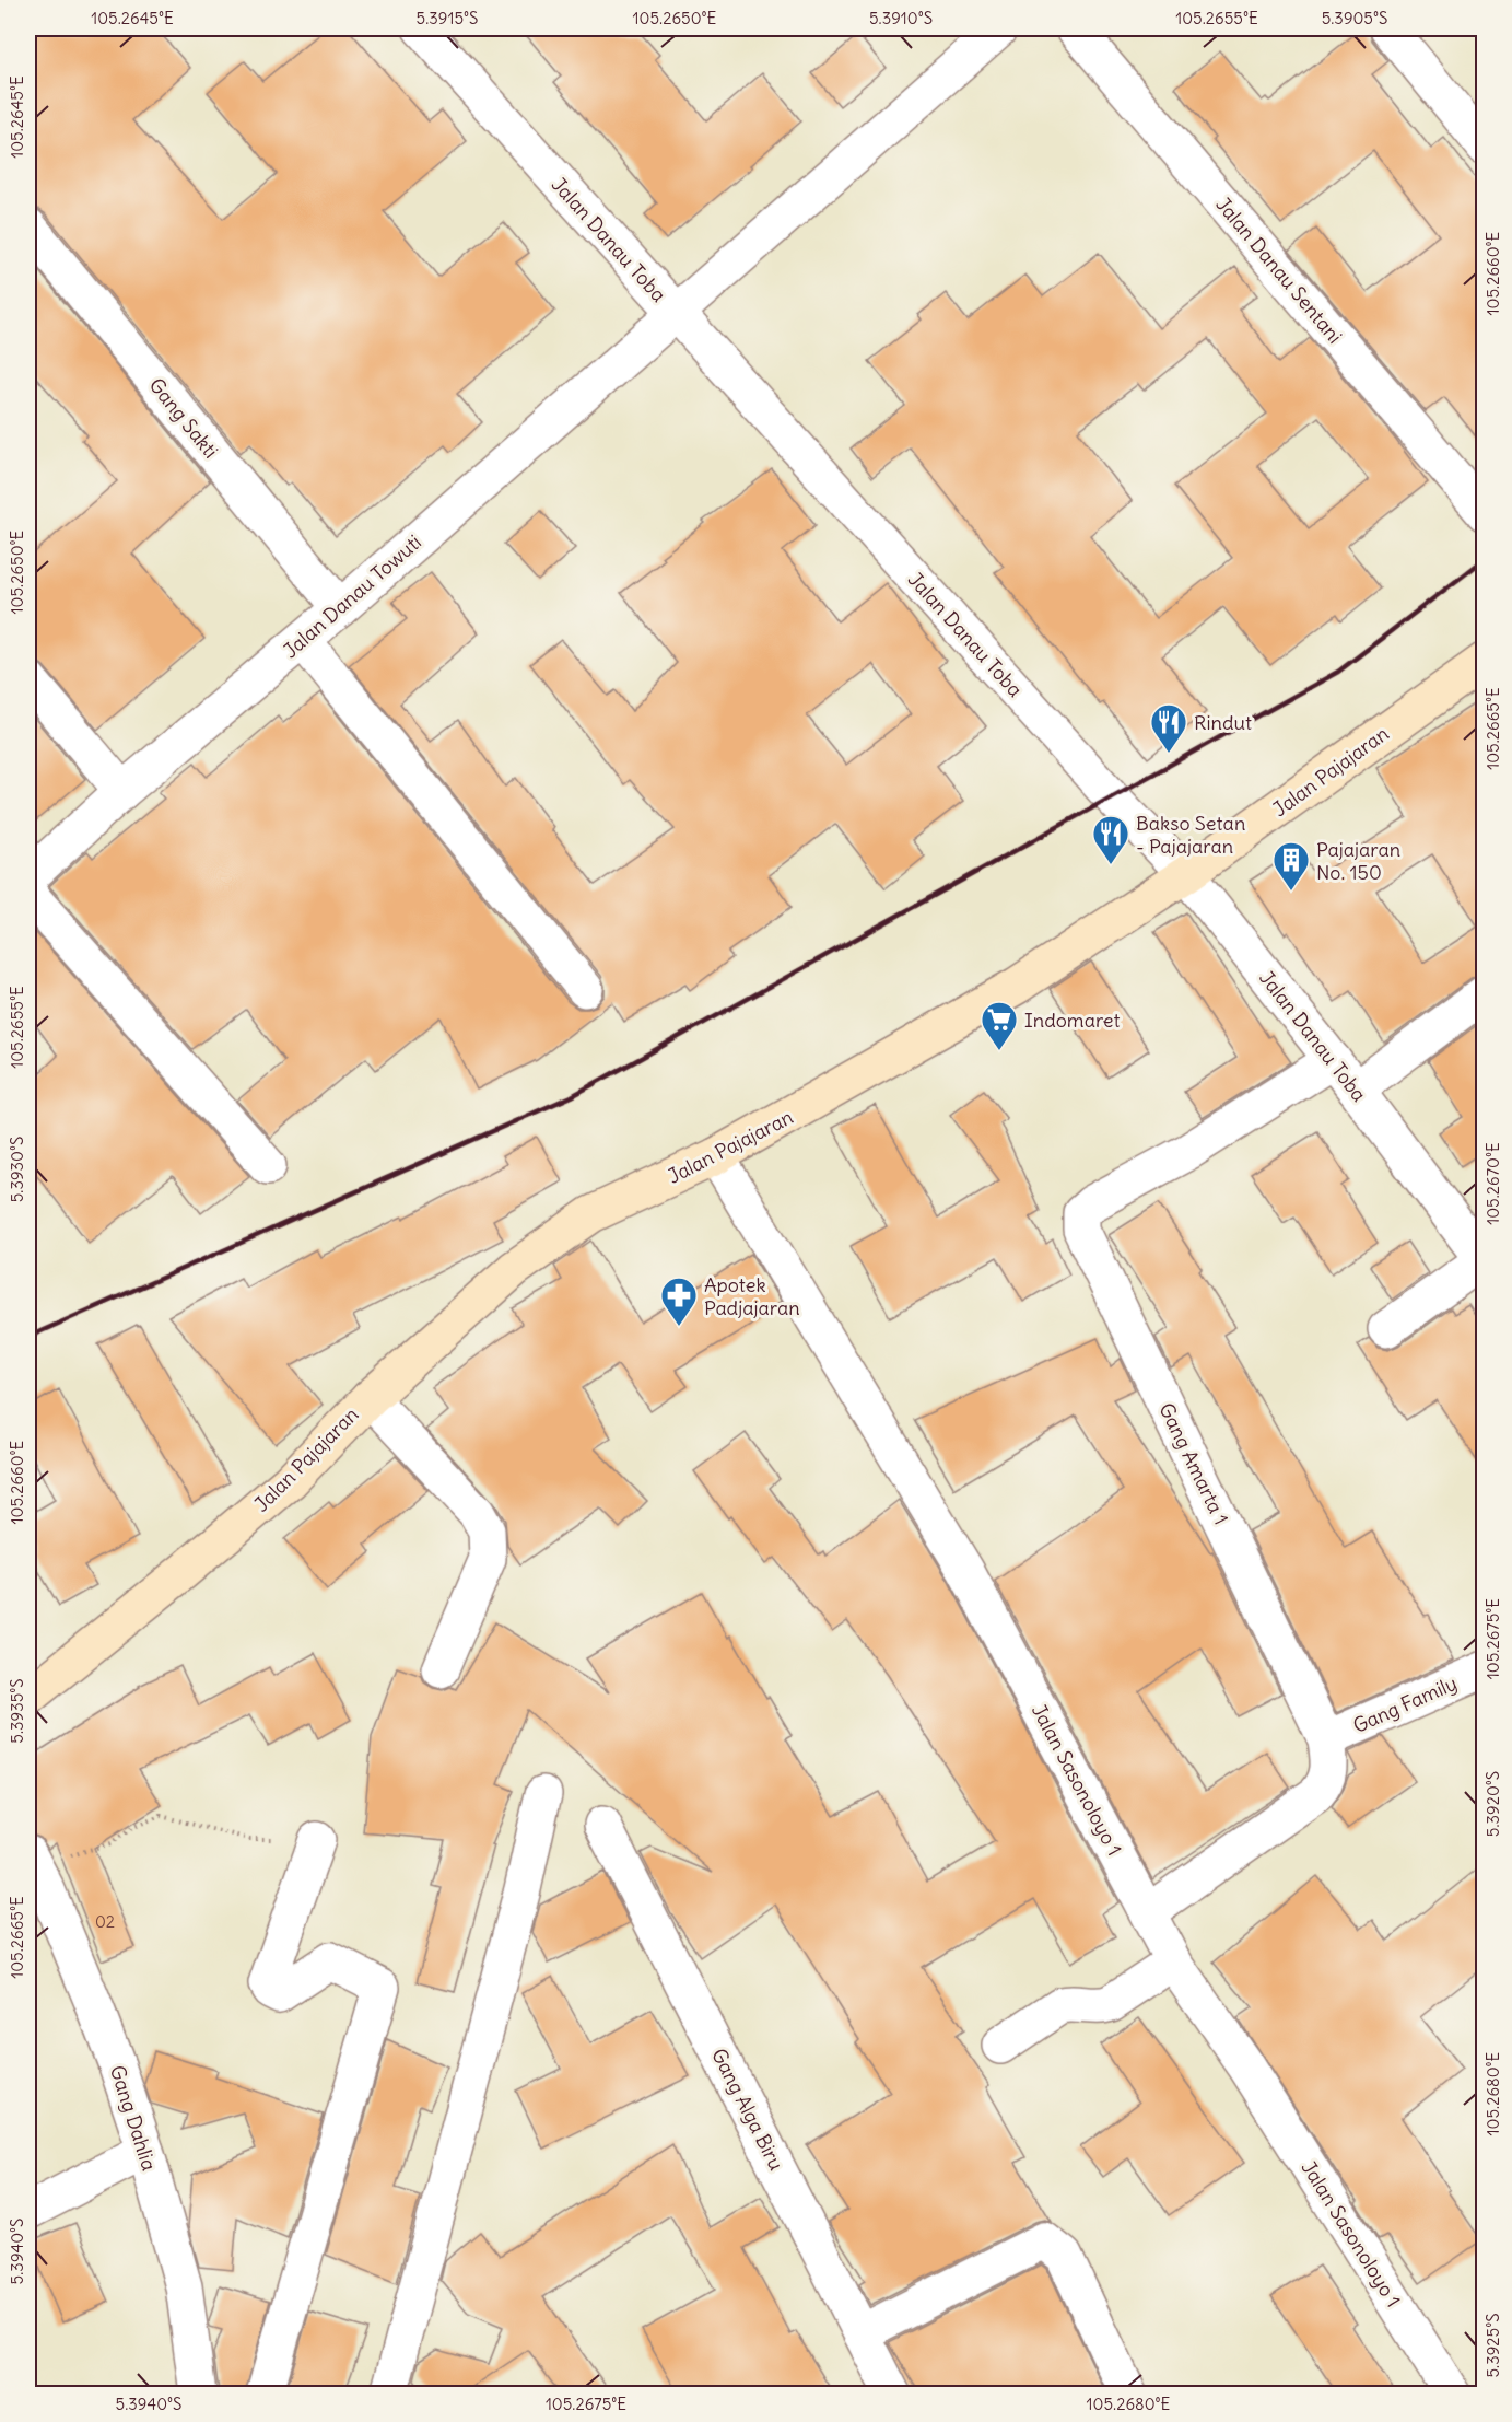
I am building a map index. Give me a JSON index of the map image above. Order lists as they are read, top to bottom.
{
  "streets": {
    "main road": ["Jalan Pajajaran"],
    "street": [
      "Jalan Danau Toba",
      "Jalan Danau Sentani",
      "Gang Sakti",
      "Jalan Danau Towuti",
      "Gang Amarta 1",
      "Gang Family",
      "Jalan Sasonoloyo 1",
      "Gang Alga Biru",
      "Gang Dahlia"
    ]
  },
  "crossings": [
    ["Jalan Danau Toba", "Jalan Danau Towuti"],
    ["Jalan Danau Toba", "Jalan Pajajaran"],
    ["Jalan Danau Toba", "Gang Amarta 1"],
    ["Gang Sakti", "Jalan Danau Towuti"],
    ["Jalan Pajajaran", "Jalan Sasonoloyo 1"],
    ["Gang Amarta 1", "Gang Family"],
    ["Gang Amarta 1", "Jalan Sasonoloyo 1"]
  ],
  "places": {
    "restaurant": ["Rindut", "Bakso Setan - Pajajaran"],
    "building": ["Pajajaran No. 150"],
    "supermarket": ["Indomaret"],
    "pharmacy": ["Apotek Padjajaran"]
  },
  "house_numbers": ["02"],
  "coordinates": [
    "105.2645°E",
    "5.3915°S",
    "105.2650°E",
    "5.3910°S",
    "105.2655°E",
    "5.3905°S",
    "105.2660°E",
    "105.2665°E",
    "5.3930°S",
    "105.2670°E",
    "105.2675°E",
    "5.3935°S",
    "5.3920°S",
    "105.2680°E",
    "5.3940°S",
    "5.3925°S"
  ]
}
